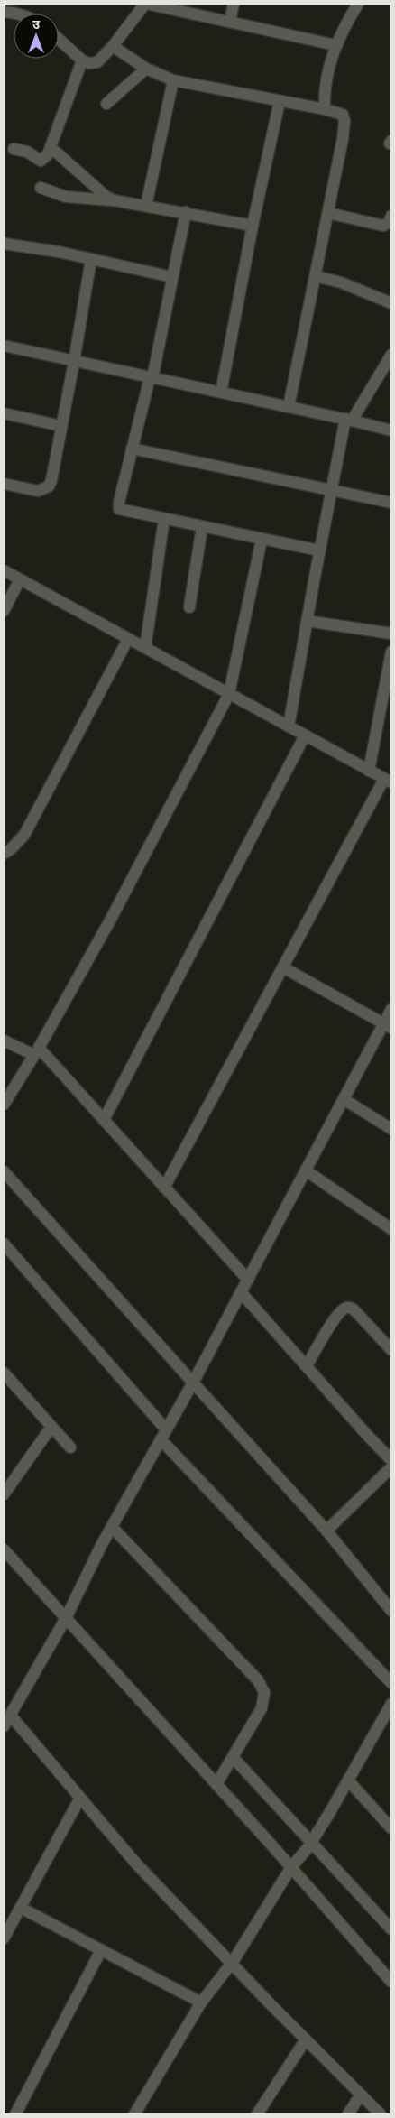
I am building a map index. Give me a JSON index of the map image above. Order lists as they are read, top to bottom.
{
  "north": "top"
}
